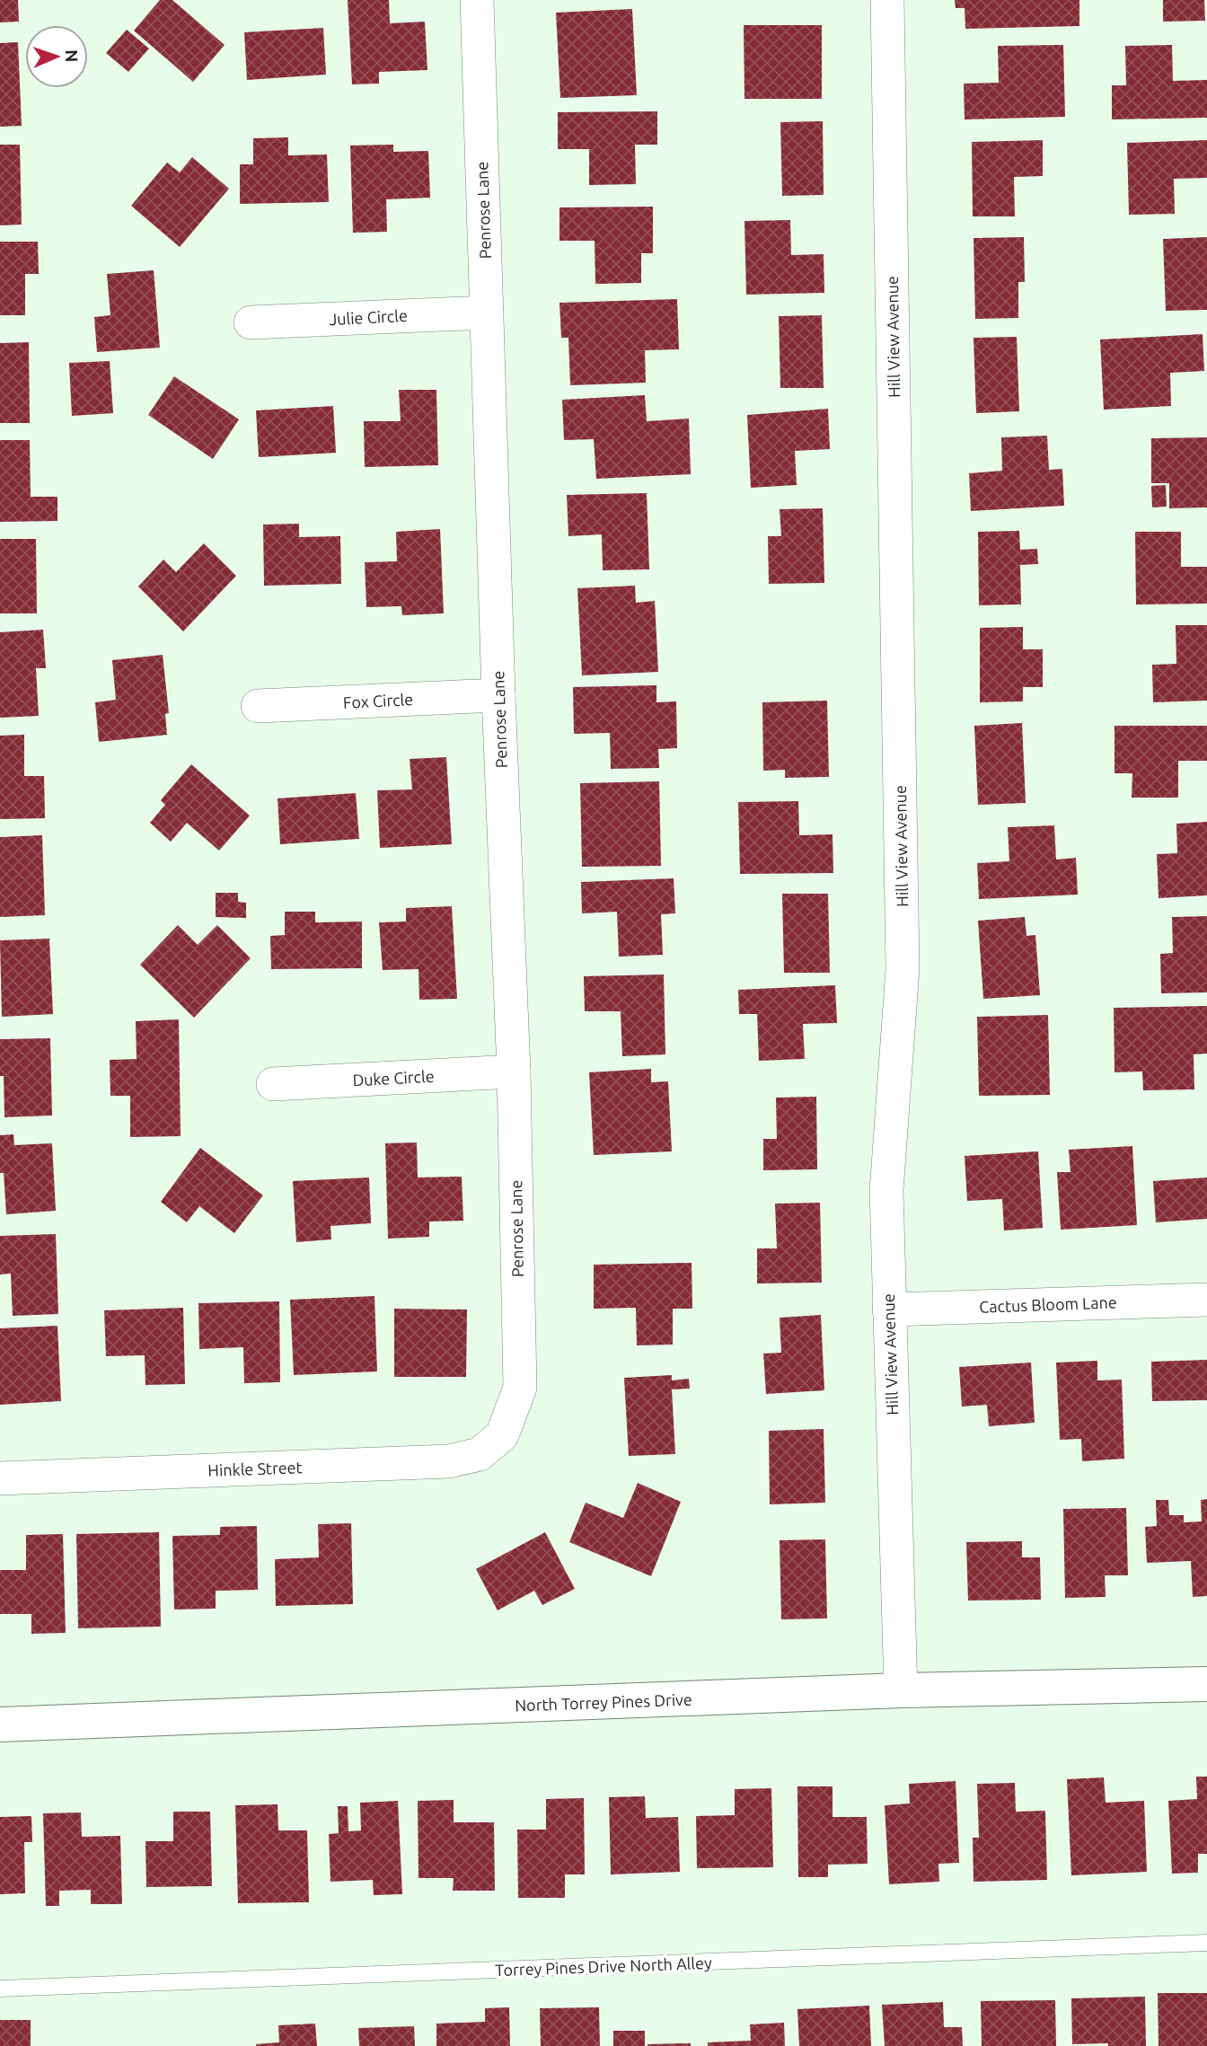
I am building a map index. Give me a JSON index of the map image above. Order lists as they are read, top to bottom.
{
  "streets": {
    "main road": ["North Torrey Pines Drive"],
    "street": [
      "Penrose Lane",
      "Julie Circle",
      "Hill View Avenue",
      "Fox Circle",
      "Duke Circle",
      "Cactus Bloom Lane",
      "Hinkle Street"
    ],
    "lane": ["Torrey Pines Drive North Alley"]
  },
  "crossings": [
    ["Penrose Lane", "Julie Circle"],
    ["Penrose Lane", "Fox Circle"],
    ["Penrose Lane", "Duke Circle"],
    ["Penrose Lane", "Hinkle Street"],
    ["Hill View Avenue", "Cactus Bloom Lane"],
    ["Hill View Avenue", "North Torrey Pines Drive"]
  ],
  "north": "right"
}
